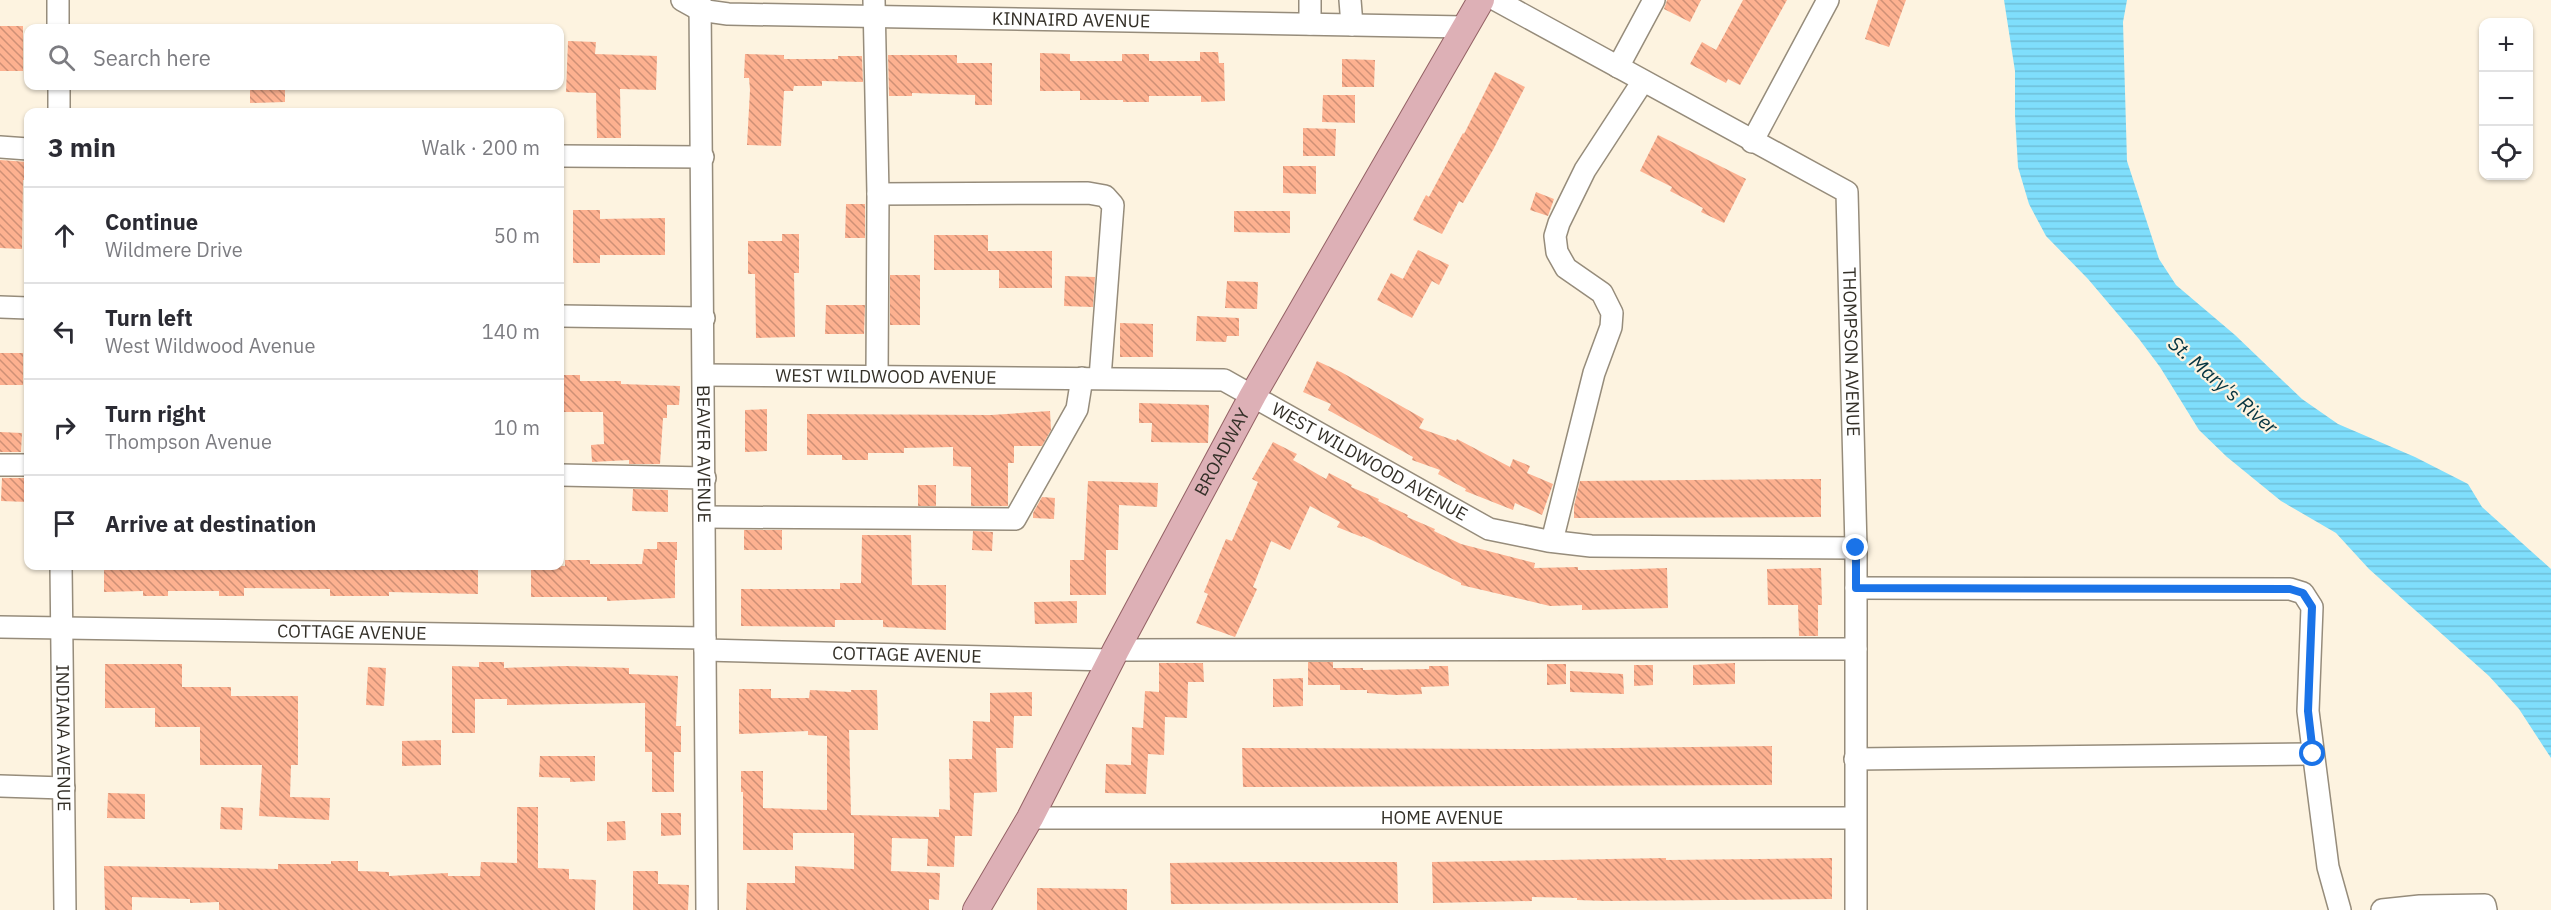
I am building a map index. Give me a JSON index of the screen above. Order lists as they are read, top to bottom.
{
  "streets": {
    "main road": ["BROADWAY"],
    "street": [
      "KINNAIRD AVENUE",
      "THOMPSON AVENUE",
      "WEST WILDWOOD AVENUE",
      "BEAVER AVENUE",
      "COTTAGE AVENUE",
      "INDIANA AVENUE",
      "HOME AVENUE"
    ]
  },
  "crossings": [
    ["KINNAIRD AVENUE", "BROADWAY"],
    ["KINNAIRD AVENUE", "BEAVER AVENUE"],
    ["THOMPSON AVENUE", "WEST WILDWOOD AVENUE"],
    ["THOMPSON AVENUE", "COTTAGE AVENUE"],
    ["THOMPSON AVENUE", "HOME AVENUE"],
    ["WEST WILDWOOD AVENUE", "BROADWAY"],
    ["WEST WILDWOOD AVENUE", "BEAVER AVENUE"],
    ["BROADWAY", "COTTAGE AVENUE"],
    ["BROADWAY", "HOME AVENUE"],
    ["BEAVER AVENUE", "COTTAGE AVENUE"],
    ["COTTAGE AVENUE", "INDIANA AVENUE"]
  ],
  "water": ["St. Mary's River"],
  "page": {
    "map_buttons": ["+", "−"],
    "search": "Search here",
    "heading": ["3 min", "Walk · 200 m"],
    "list": [
      ["Continue", "Wildmere Drive", "50 m"],
      ["Turn left", "West Wildwood Avenue", "140 m"],
      ["Turn right", "Thompson Avenue", "10 m"],
      "Arrive at destination"
    ]
  }
}
